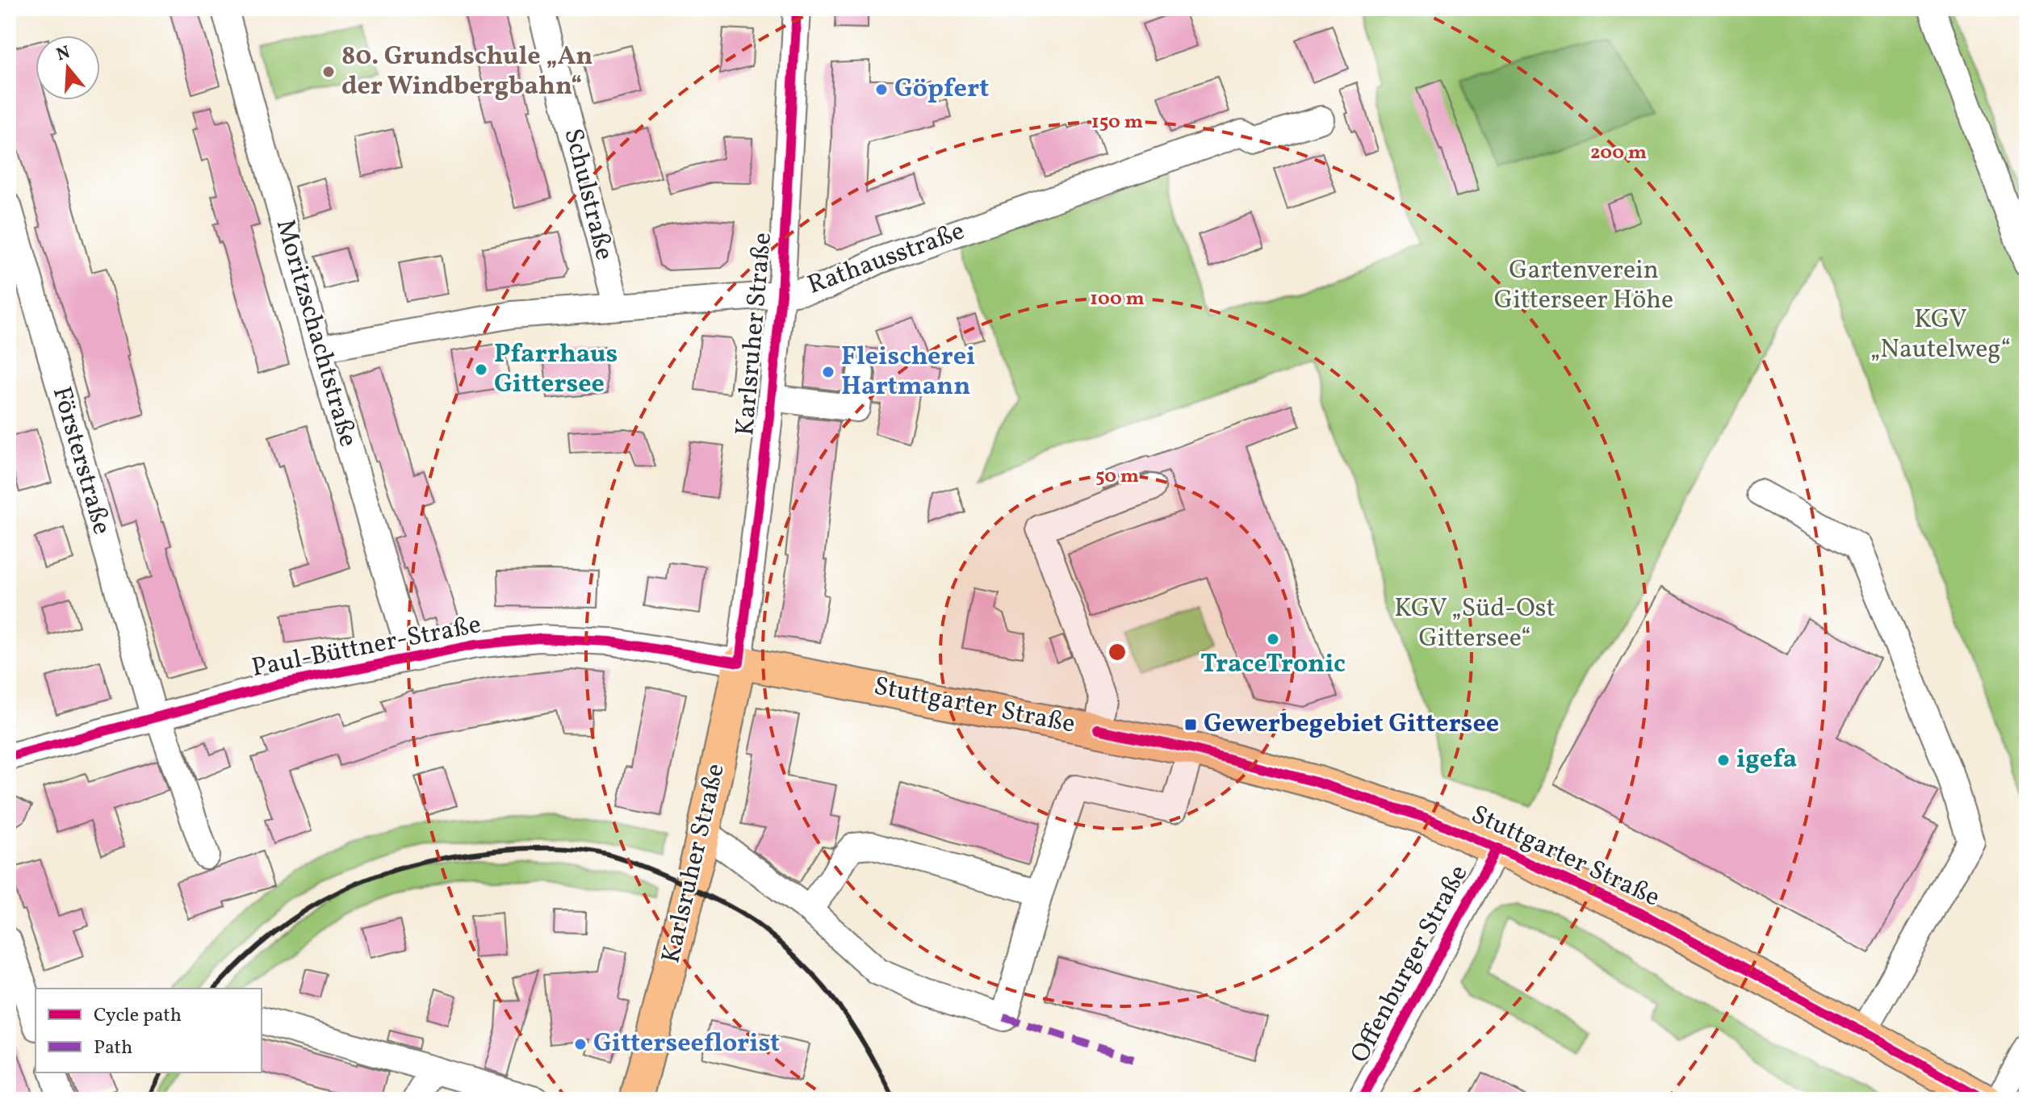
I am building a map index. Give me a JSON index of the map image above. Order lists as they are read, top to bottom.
{
  "streets": {
    "main road": ["Karlsruher Straße", "Stuttgarter Straße"],
    "street": [
      "Schulstraße",
      "Rathausstraße",
      "Moritzschachtstraße",
      "Försterstraße",
      "Paul-Büttner-Straße",
      "Offenburger Straße"
    ]
  },
  "crossings": [
    ["Schulstraße", "Rathausstraße"],
    ["Rathausstraße", "Moritzschachtstraße"],
    ["Rathausstraße", "Karlsruher Straße"],
    ["Moritzschachtstraße", "Paul-Büttner-Straße"],
    ["Karlsruher Straße", "Paul-Büttner-Straße"],
    ["Karlsruher Straße", "Stuttgarter Straße"],
    ["Försterstraße", "Paul-Büttner-Straße"],
    ["Paul-Büttner-Straße", "Stuttgarter Straße"],
    ["Stuttgarter Straße", "Offenburger Straße"]
  ],
  "parks": ["Gartenverein Gitterseer Höhe", "KGV „Nautelweg“", "KGV „Süd-Ost Gittersee“"],
  "places": {
    "other": [
      "80. Grundschule „An der Windbergbahn“",
      "Göpfert",
      "Pfarrhaus Gittersee",
      "Fleischerei Hartmann",
      "TraceTronic",
      "igefa",
      "Gitterseeflorist"
    ],
    "transit": ["Gewerbegebiet Gittersee"]
  },
  "legend": ["Cycle path", "Path"],
  "north": "top",
  "rings": [
    "150 m",
    "200 m",
    "100 m",
    "50 m"
  ]
}
